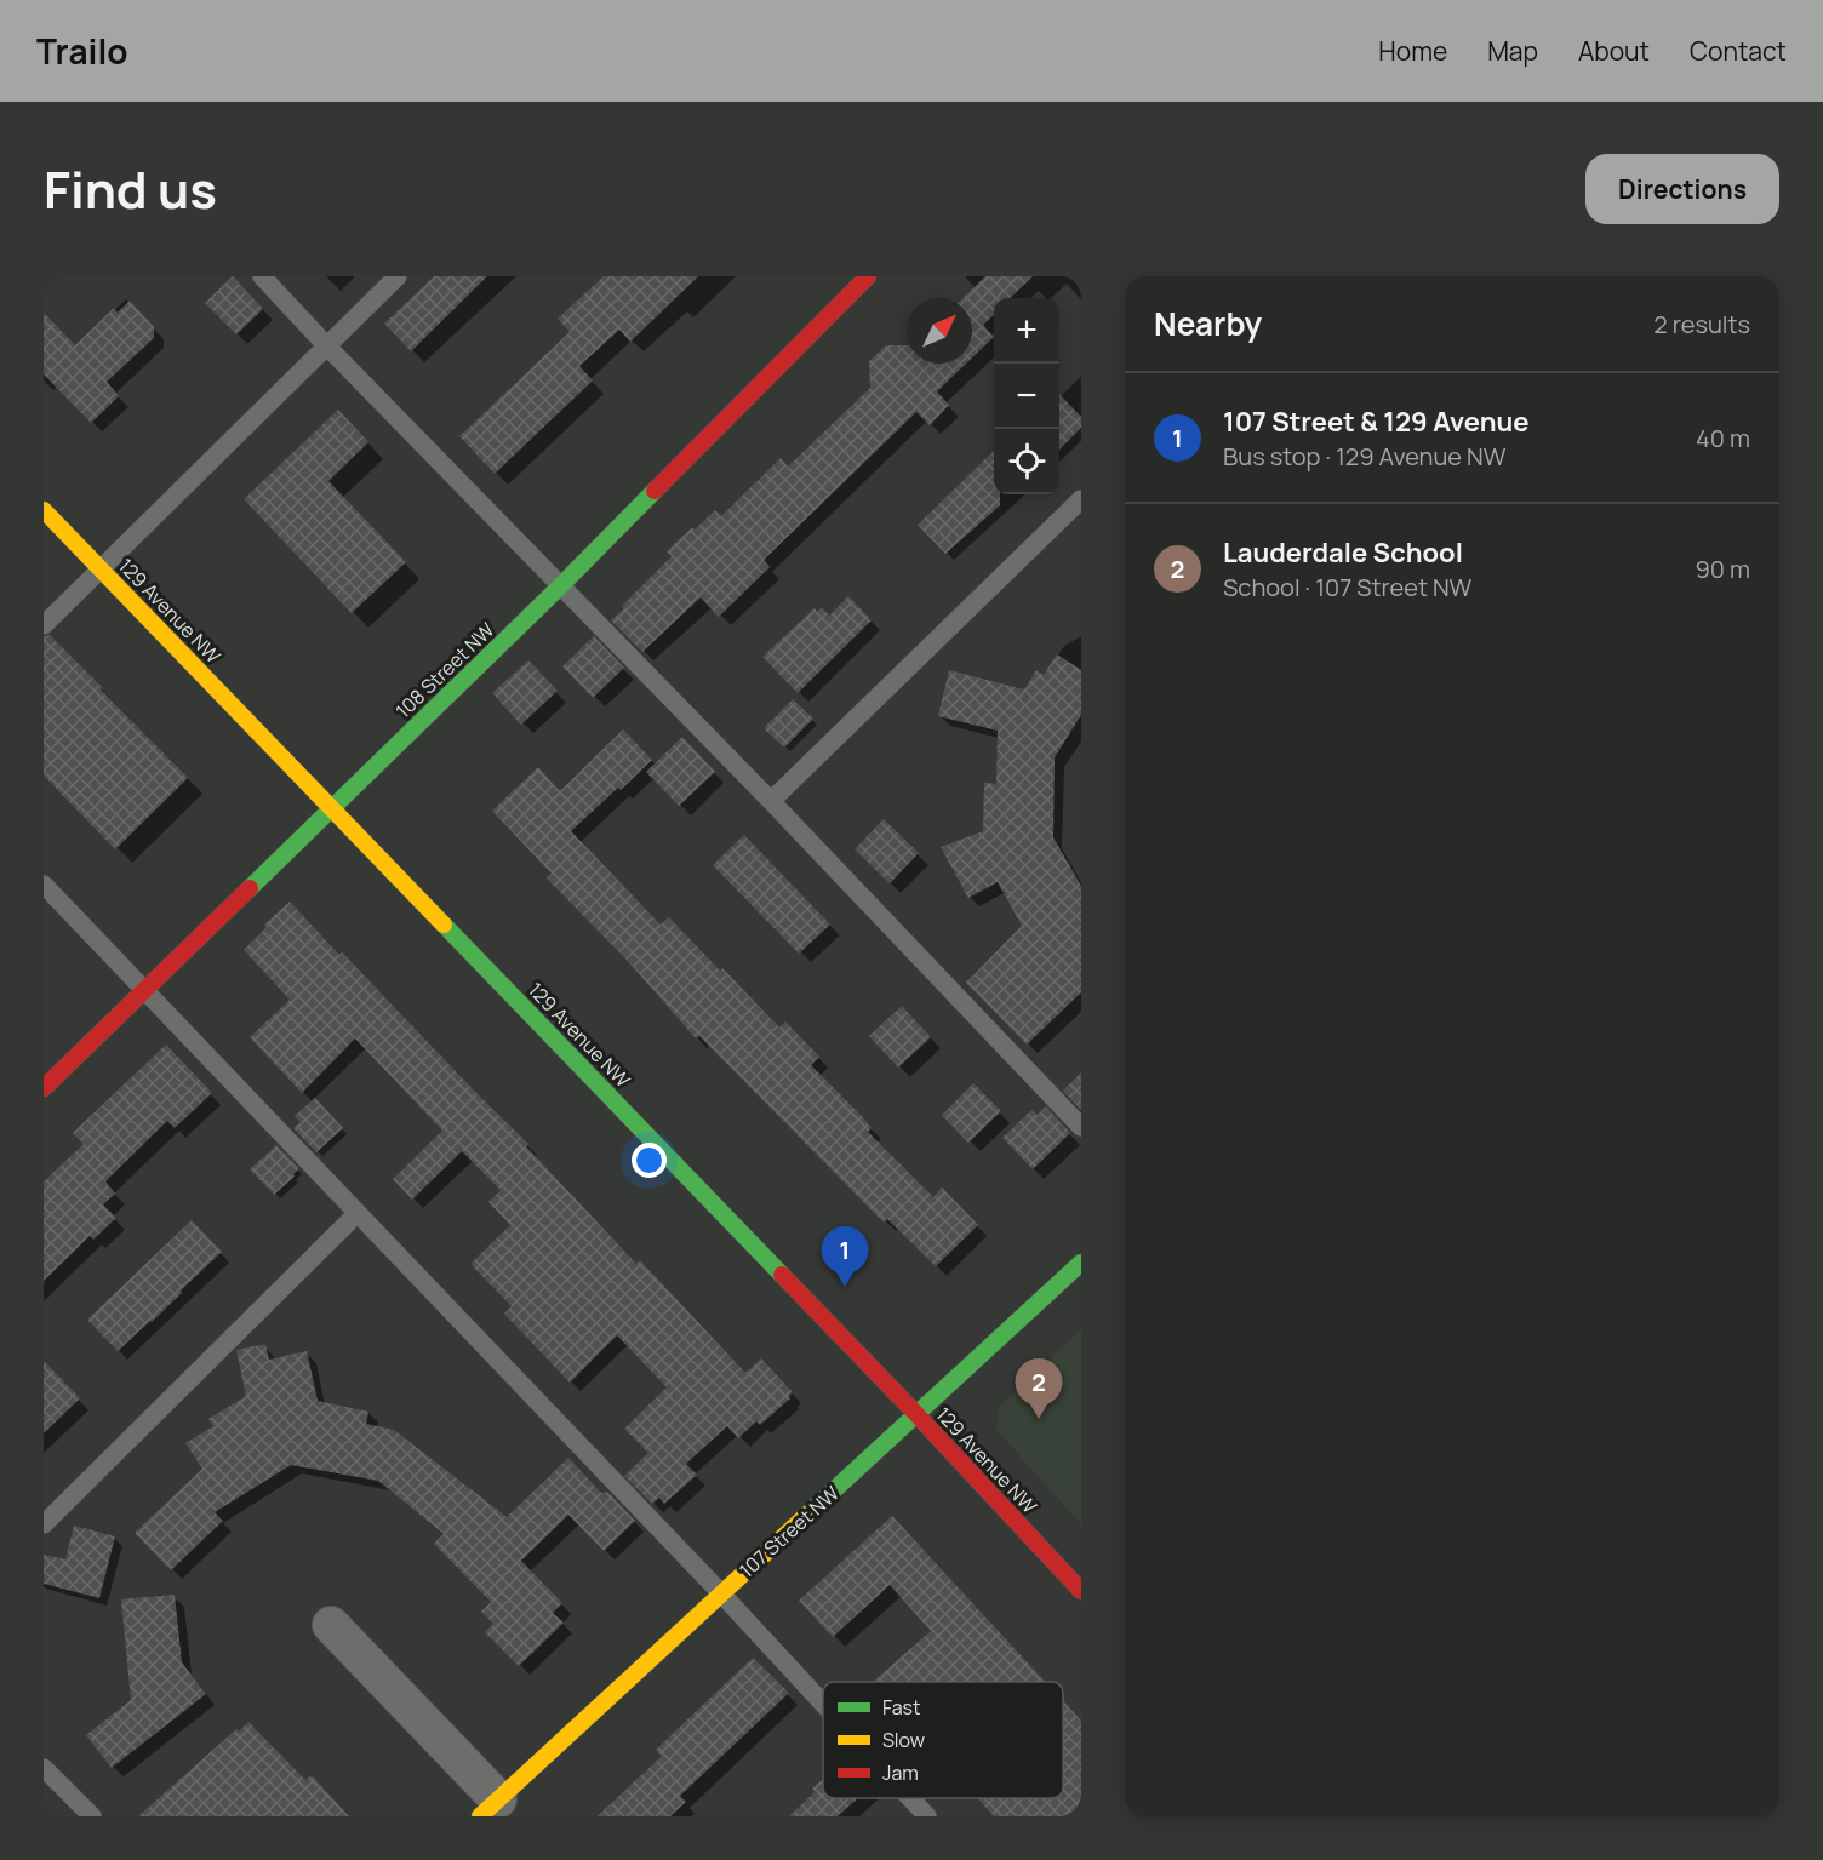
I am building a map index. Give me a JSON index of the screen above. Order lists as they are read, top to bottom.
{
  "streets": {
    "street": ["129 Avenue NW", "108 Street NW", "107 Street NW"]
  },
  "crossings": [
    ["129 Avenue NW", "108 Street NW"],
    ["129 Avenue NW", "107 Street NW"]
  ],
  "legend": ["Fast", "Slow", "Jam"],
  "north": "top right",
  "page": {
    "header": "Trailo",
    "nav": [
      "Home",
      "Map",
      "About",
      "Contact"
    ],
    "title": "Find us",
    "buttons": "Directions",
    "heading": ["Nearby", "2 results"],
    "map_buttons": ["+", "−"],
    "list": [
      {
        "mark": "1",
        "name": "107 Street & 129 Avenue",
        "note": "Bus stop · 129 Avenue NW",
        "value": "40 m"
      },
      {
        "mark": "2",
        "name": "Lauderdale School",
        "note": "School · 107 Street NW",
        "value": "90 m"
      }
    ],
    "pins": ["1", "2"]
  }
}
